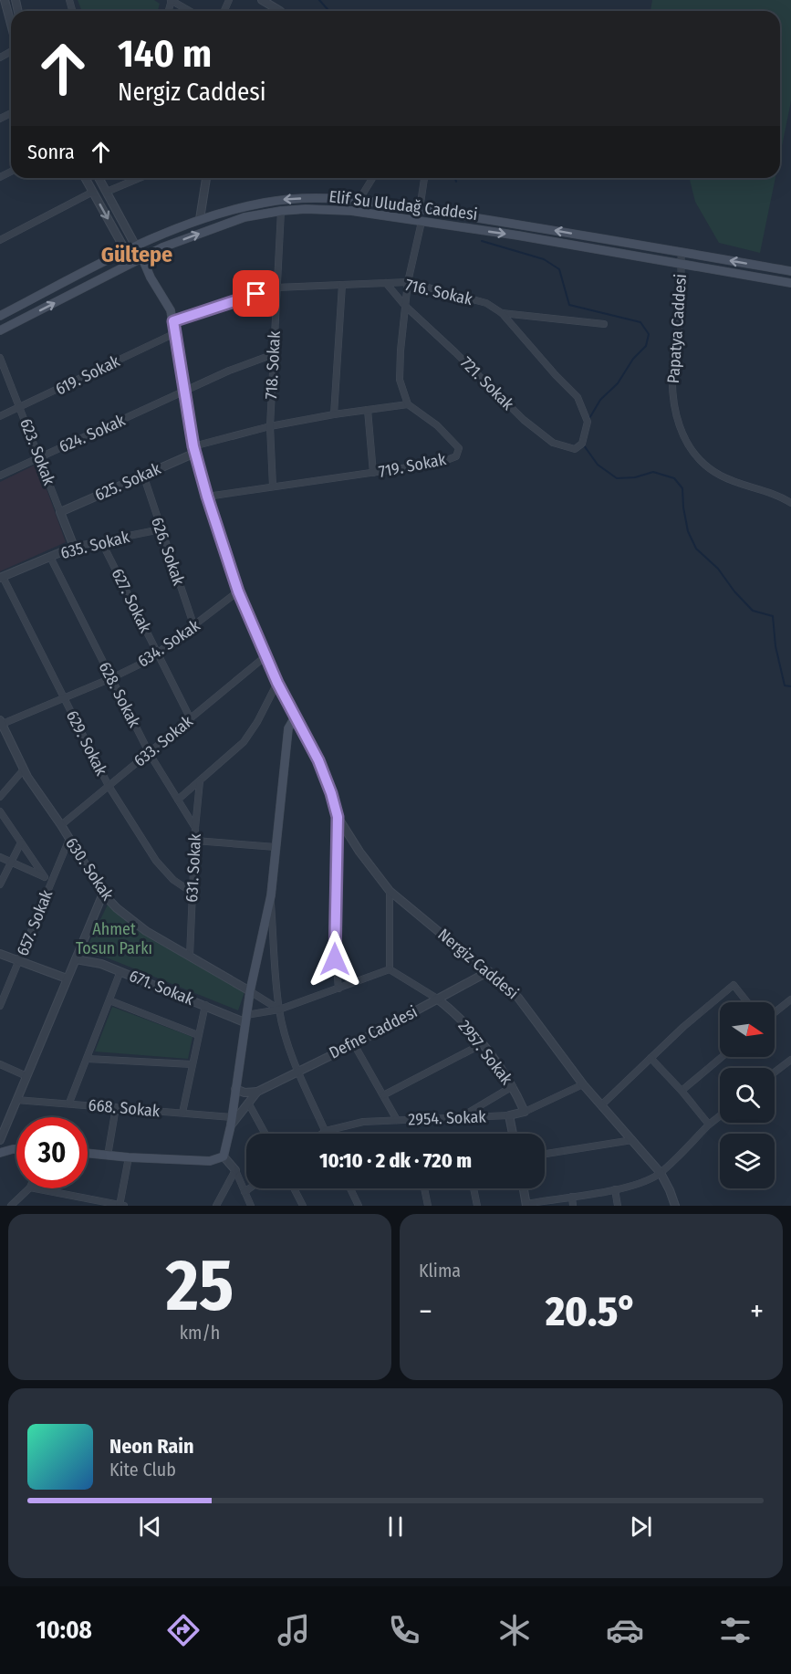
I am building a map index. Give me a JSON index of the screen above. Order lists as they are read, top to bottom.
{
  "streets": {
    "main road": ["Elif Su Uludağ Caddesi"],
    "street": [
      "716. Sokak",
      "Papatya Caddesi",
      "718. Sokak",
      "619. Sokak",
      "721. Sokak",
      "624. Sokak",
      "623. Sokak",
      "719. Sokak",
      "625. Sokak",
      "635. Sokak",
      "626. Sokak",
      "627. Sokak",
      "634. Sokak",
      "628. Sokak",
      "633. Sokak",
      "629. Sokak",
      "631. Sokak",
      "630. Sokak",
      "657. Sokak",
      "Nergiz Caddesi",
      "671. Sokak",
      "Defne Caddesi",
      "2957. Sokak",
      "668. Sokak",
      "2954. Sokak"
    ]
  },
  "crossings": [
    ["Elif Su Uludağ Caddesi", "Papatya Caddesi"],
    ["Elif Su Uludağ Caddesi", "718. Sokak"],
    ["716. Sokak", "718. Sokak"],
    ["716. Sokak", "721. Sokak"],
    ["718. Sokak", "624. Sokak"],
    ["718. Sokak", "719. Sokak"],
    ["619. Sokak", "623. Sokak"],
    ["624. Sokak", "623. Sokak"],
    ["623. Sokak", "625. Sokak"],
    ["623. Sokak", "635. Sokak"],
    ["625. Sokak", "626. Sokak"],
    ["635. Sokak", "626. Sokak"],
    ["635. Sokak", "627. Sokak"],
    ["635. Sokak", "628. Sokak"],
    ["635. Sokak", "629. Sokak"],
    ["626. Sokak", "634. Sokak"],
    ["627. Sokak", "634. Sokak"],
    ["627. Sokak", "633. Sokak"],
    ["634. Sokak", "628. Sokak"],
    ["634. Sokak", "629. Sokak"],
    ["634. Sokak", "630. Sokak"],
    ["628. Sokak", "633. Sokak"],
    ["628. Sokak", "631. Sokak"],
    ["633. Sokak", "629. Sokak"],
    ["633. Sokak", "630. Sokak"],
    ["629. Sokak", "631. Sokak"],
    ["631. Sokak", "630. Sokak"],
    ["630. Sokak", "657. Sokak"],
    ["Nergiz Caddesi", "Defne Caddesi"],
    ["Nergiz Caddesi", "2954. Sokak"],
    ["Defne Caddesi", "2957. Sokak"],
    ["2957. Sokak", "2954. Sokak"]
  ],
  "districts": ["Gültepe"],
  "parks": ["Ahmet Tosun Parkı"],
  "north": "right",
  "page": {
    "turn": ["140 m", "Nergiz Caddesi"],
    "then": "Sonra",
    "limit": "30",
    "trip": "10:10 · 2 dk · 720 m",
    "tile": [
      ["25", "km/h"],
      "Klima"
    ],
    "heat": ["−", "20.5°", "+"],
    "song": ["Neon Rain", "Kite Club"],
    "tabs": "10:08"
  }
}
